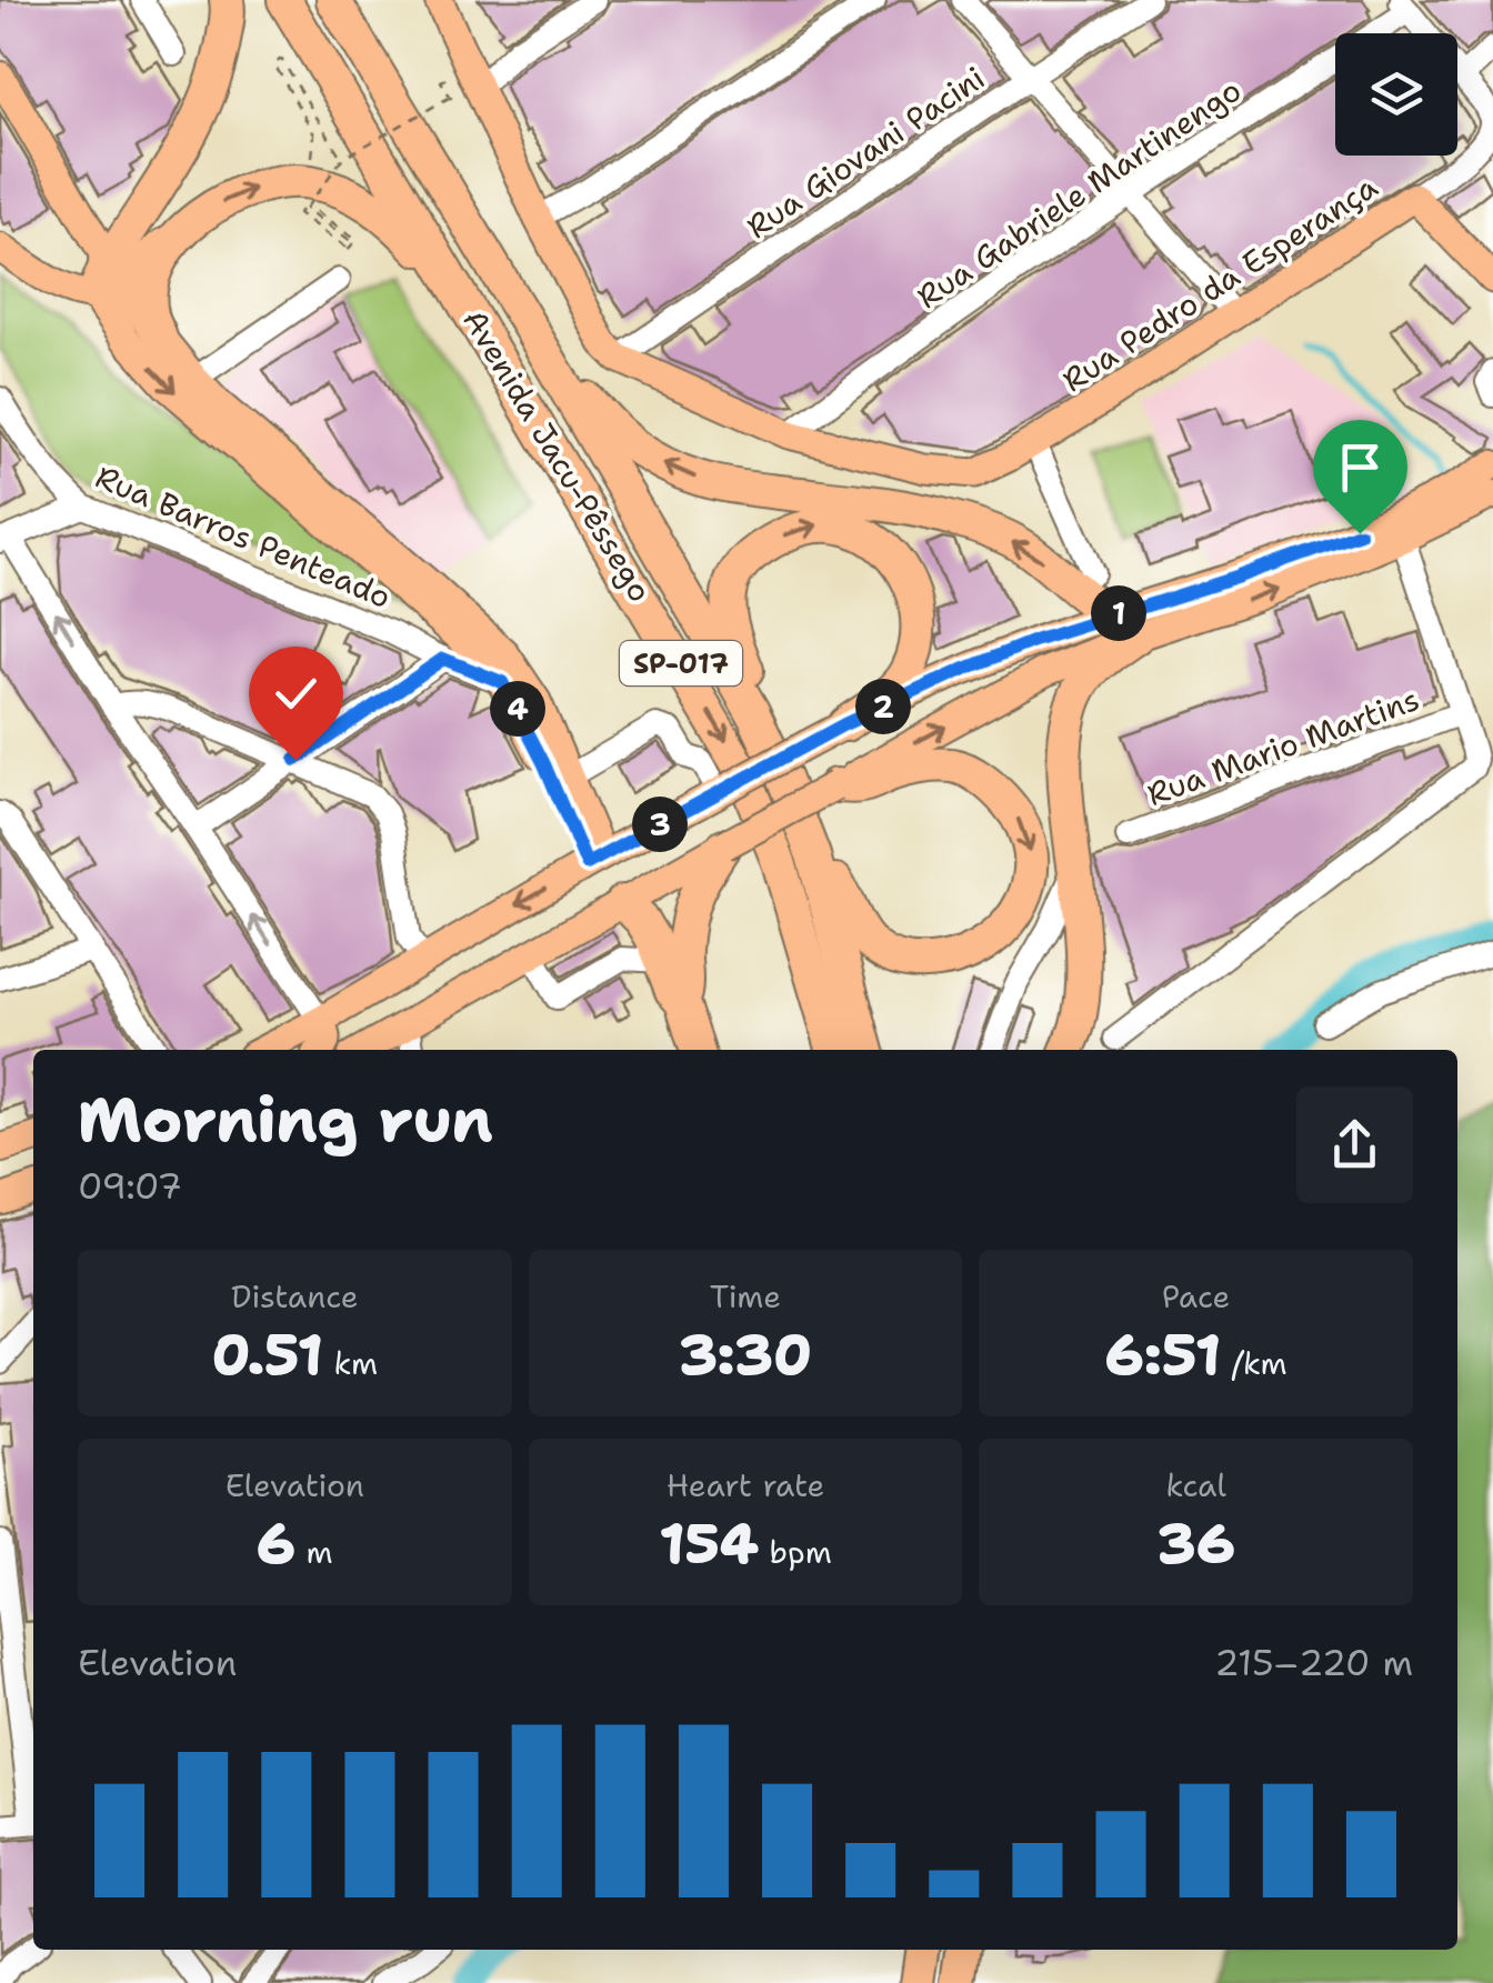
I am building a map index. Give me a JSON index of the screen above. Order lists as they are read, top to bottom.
{
  "streets": {
    "highway": ["Avenida Jacu-Pêssego", "SP-017"],
    "main road": ["Rua Pedro da Esperança"],
    "street": [
      "Rua Giovani Pacini",
      "Rua Gabriele Martinengo",
      "Rua Barros Penteado",
      "Rua Mario Martins"
    ]
  },
  "crossings": [
    ["Rua Gabriele Martinengo", "Rua Pedro da Esperança"]
  ],
  "page": {
    "pins": [
      "1",
      "2",
      "4",
      "3"
    ],
    "heading": ["Morning run", "09:07"],
    "stats": [
      ["Distance", "0.51 km"],
      ["Time", "3:30"],
      ["Pace", "6:51 /km"],
      ["Elevation", "6 m"],
      ["Heart rate", "154 bpm"],
      ["kcal", "36"]
    ],
    "chart": ["Elevation", "215–220 m"]
  }
}
